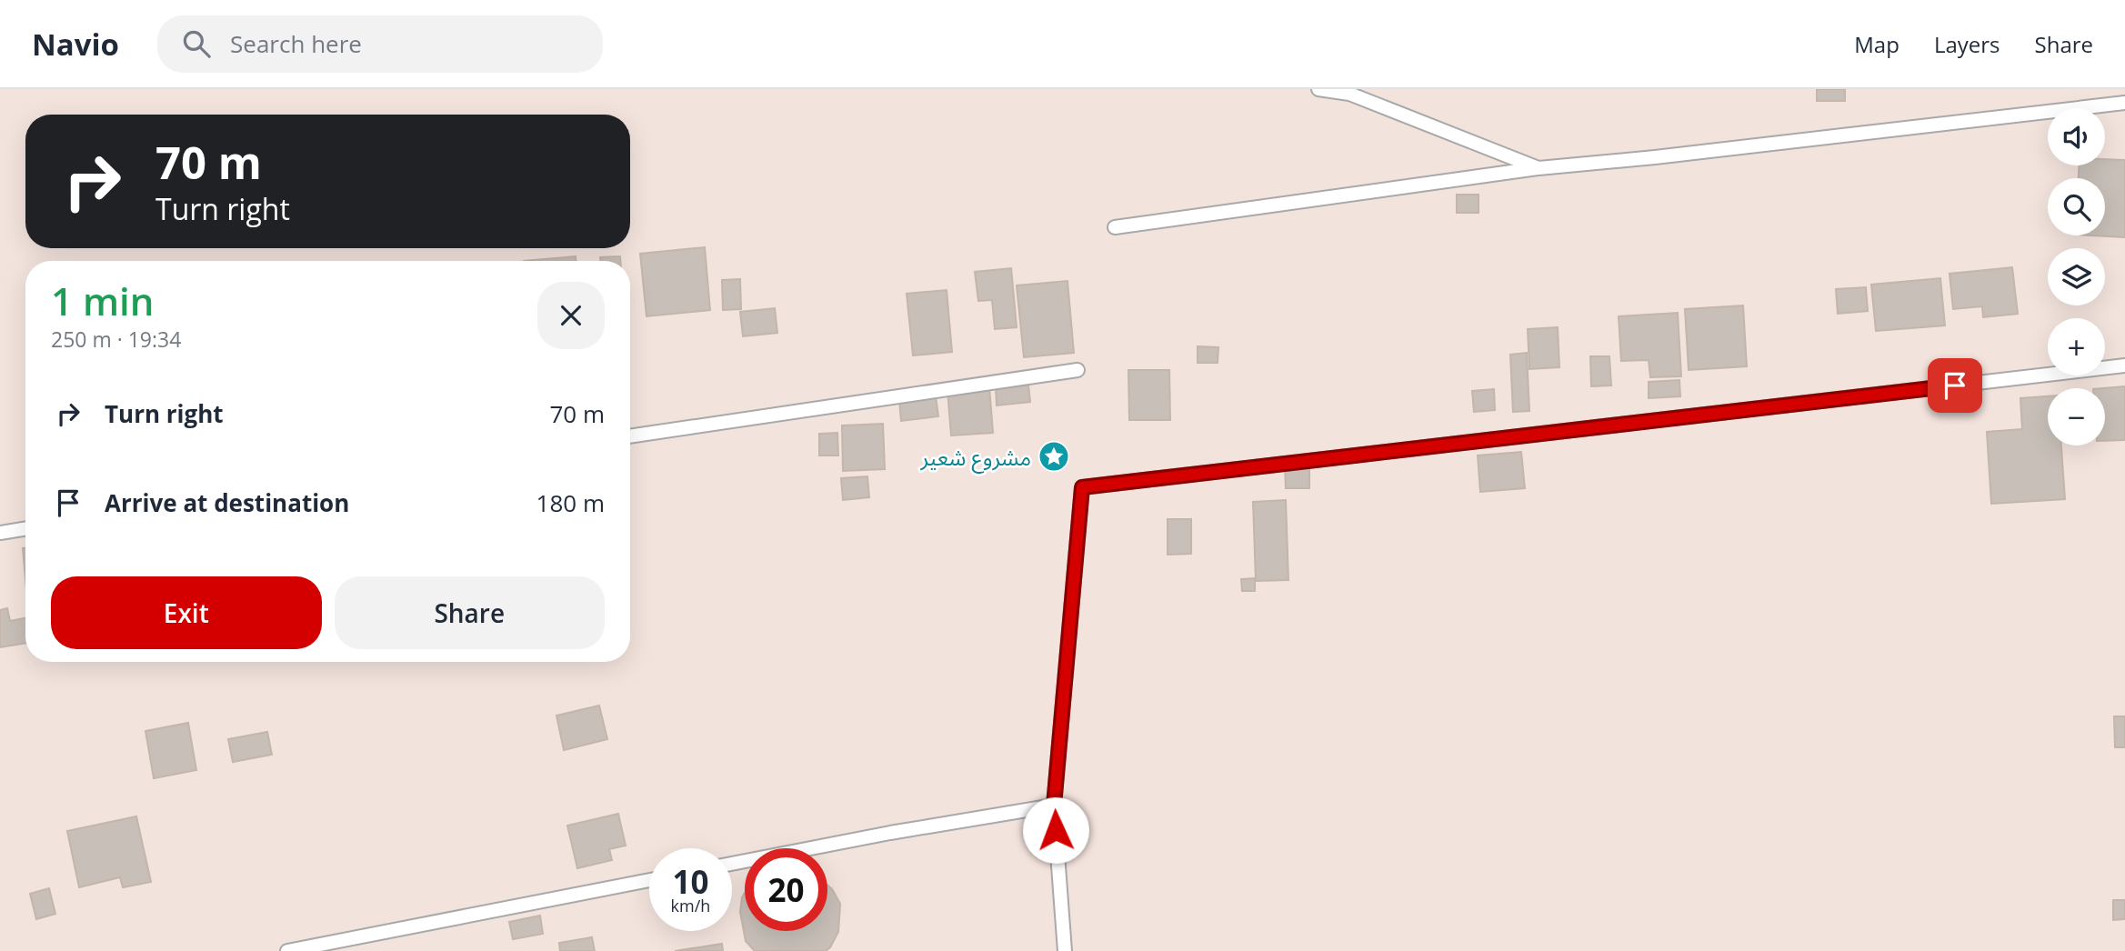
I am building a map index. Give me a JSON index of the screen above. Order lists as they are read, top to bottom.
{
  "places": {
    "place": ["مشروع شعير"]
  },
  "page": {
    "header": "Navio",
    "search": "Search here",
    "nav": ["Map", "Layers", "Share"],
    "map_buttons": ["+", "−"],
    "turn": ["70 m", "Turn right"],
    "heading": ["1 min", "250 m · 19:34"],
    "list": [
      {
        "name": "Turn right",
        "value": "70 m"
      },
      {
        "name": "Arrive at destination",
        "value": "180 m"
      }
    ],
    "buttons": ["Exit", "Share"],
    "speed": "10 km/h",
    "limit": "20"
  }
}
